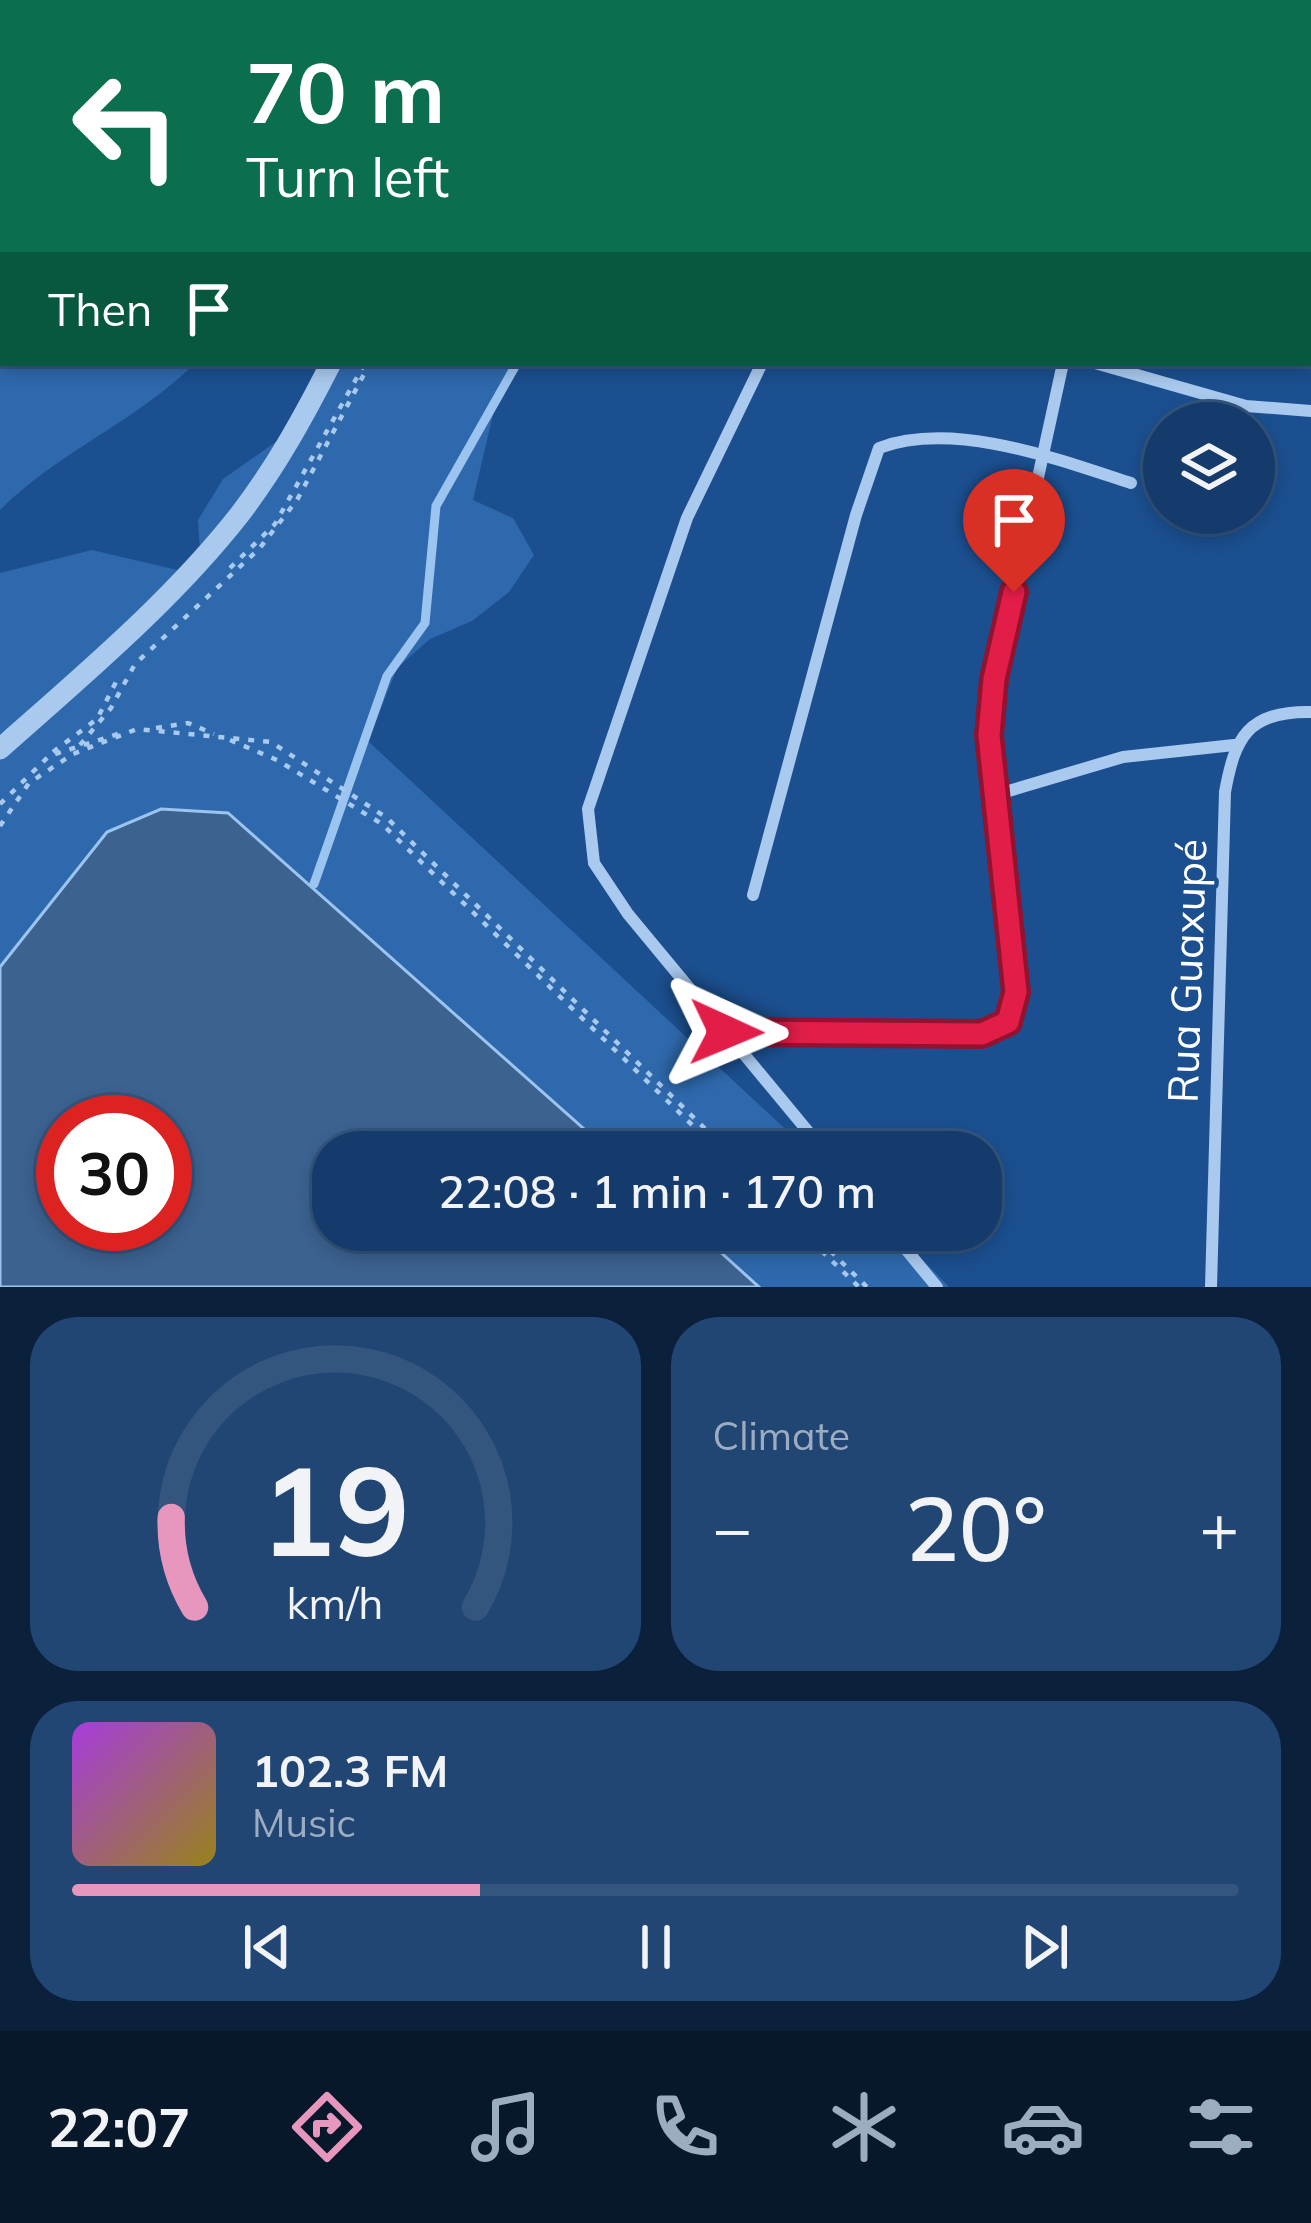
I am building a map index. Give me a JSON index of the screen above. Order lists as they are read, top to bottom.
{
  "streets": {
    "street": ["Rua Guaxupé"]
  },
  "page": {
    "turn": ["70 m", "Turn left"],
    "then": "Then",
    "limit": "30",
    "trip": "22:08 · 1 min · 170 m",
    "tile": "Climate",
    "heat": ["−", "20°", "+"],
    "song": ["102.3 FM", "Music"],
    "tabs": "22:07",
    "gauge": ["19", "km/h"]
  }
}
